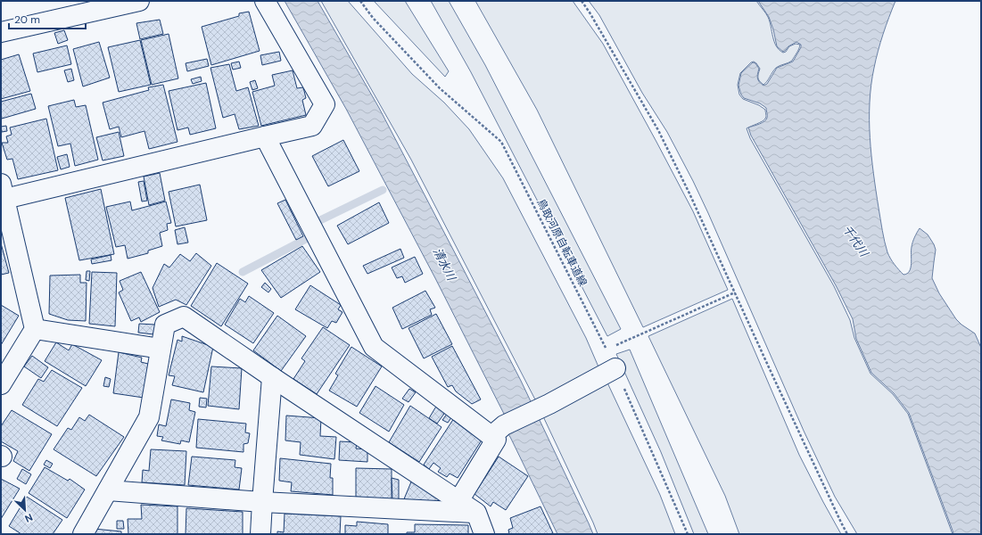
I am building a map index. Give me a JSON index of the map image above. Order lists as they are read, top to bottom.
{
  "streets": {
    "path": ["鳥取河原自転車道線"]
  },
  "water": ["千代川", "清水川"],
  "scale_bar": "20 m",
  "north": "bottom right"
}
